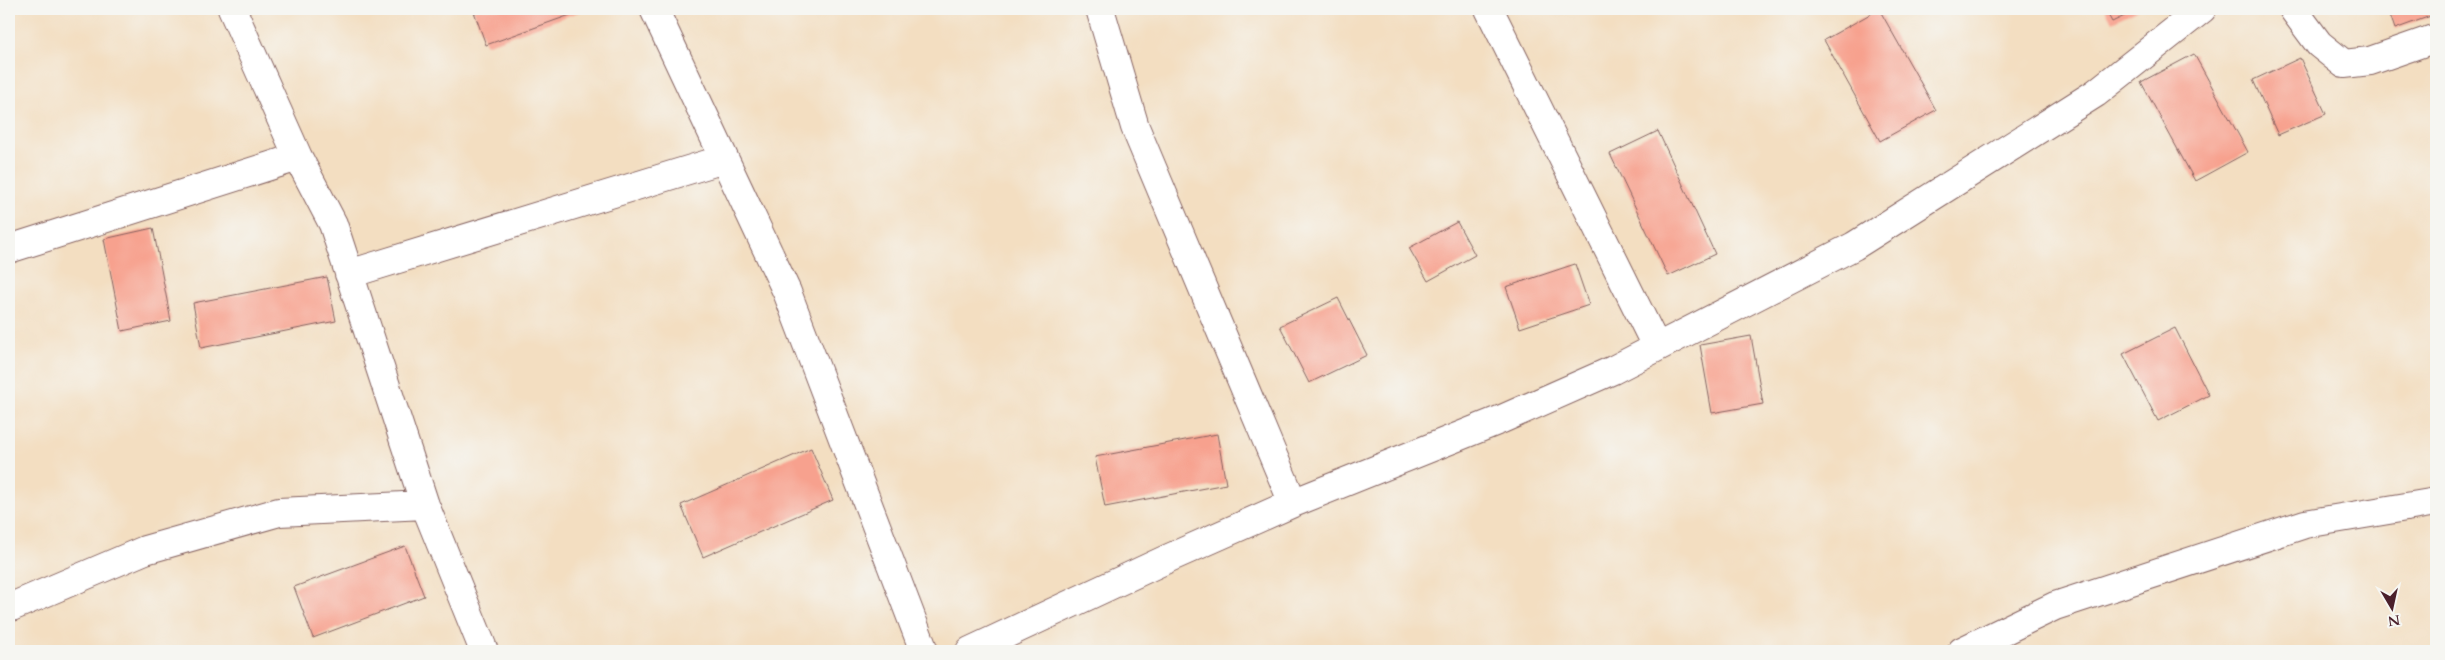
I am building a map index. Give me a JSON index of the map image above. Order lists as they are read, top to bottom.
{
  "north": "bottom"
}
